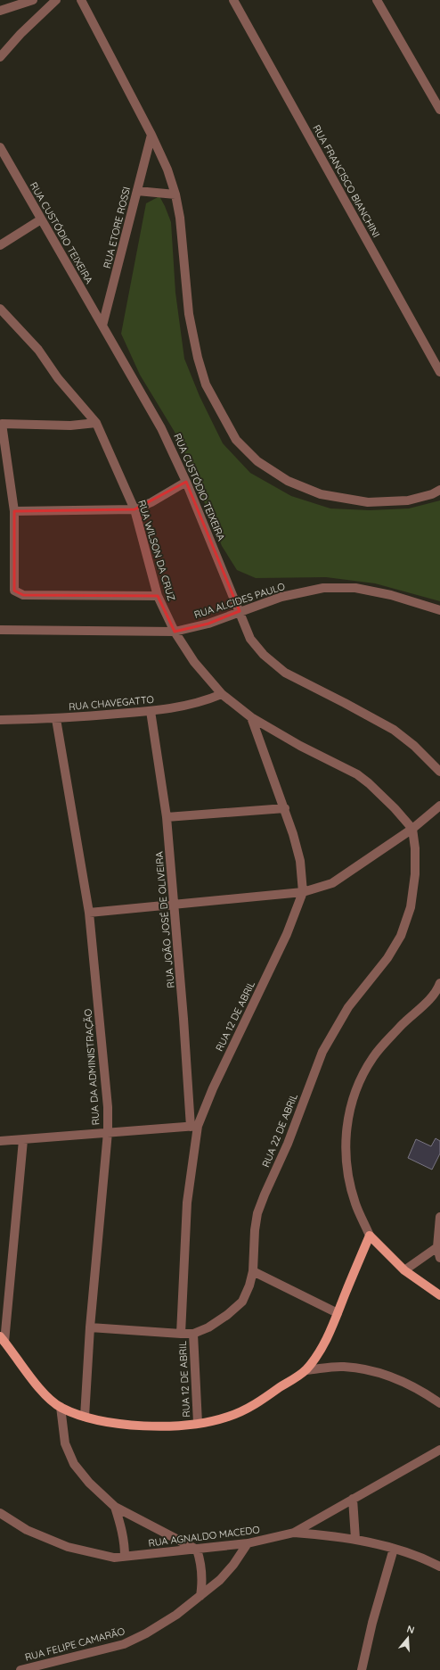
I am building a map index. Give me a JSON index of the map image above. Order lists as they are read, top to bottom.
{
  "streets": {
    "street": [
      "RUA FRANCISCO BIANCHINI",
      "RUA ETORE ROSSI",
      "RUA CUSTÓDIO TEIXEIRA",
      "RUA WILSON DA CRUZ",
      "RUA ALCIDES PAULO",
      "RUA CHAVEGATTO",
      "RUA JOÃO JOSÉ DE OLIVEIRA",
      "RUA 12 DE ABRIL",
      "RUA DA ADMINISTRAÇÃO",
      "RUA 22 DE ABRIL",
      "RUA AGNALDO MACEDO",
      "RUA FELIPE CAMARÃO"
    ]
  },
  "crossings": [
    ["RUA ETORE ROSSI", "RUA CUSTÓDIO TEIXEIRA"],
    ["RUA CUSTÓDIO TEIXEIRA", "RUA ALCIDES PAULO"],
    ["RUA WILSON DA CRUZ", "RUA ALCIDES PAULO"],
    ["RUA WILSON DA CRUZ", "RUA CHAVEGATTO"],
    ["RUA WILSON DA CRUZ", "RUA 12 DE ABRIL"],
    ["RUA WILSON DA CRUZ", "RUA 22 DE ABRIL"],
    ["RUA CHAVEGATTO", "RUA JOÃO JOSÉ DE OLIVEIRA"],
    ["RUA CHAVEGATTO", "RUA DA ADMINISTRAÇÃO"],
    ["RUA JOÃO JOSÉ DE OLIVEIRA", "RUA 12 DE ABRIL"],
    ["RUA 12 DE ABRIL", "RUA 22 DE ABRIL"],
    ["RUA DA ADMINISTRAÇÃO", "RUA 22 DE ABRIL"],
    ["RUA AGNALDO MACEDO", "RUA FELIPE CAMARÃO"]
  ],
  "north": "top"
}
